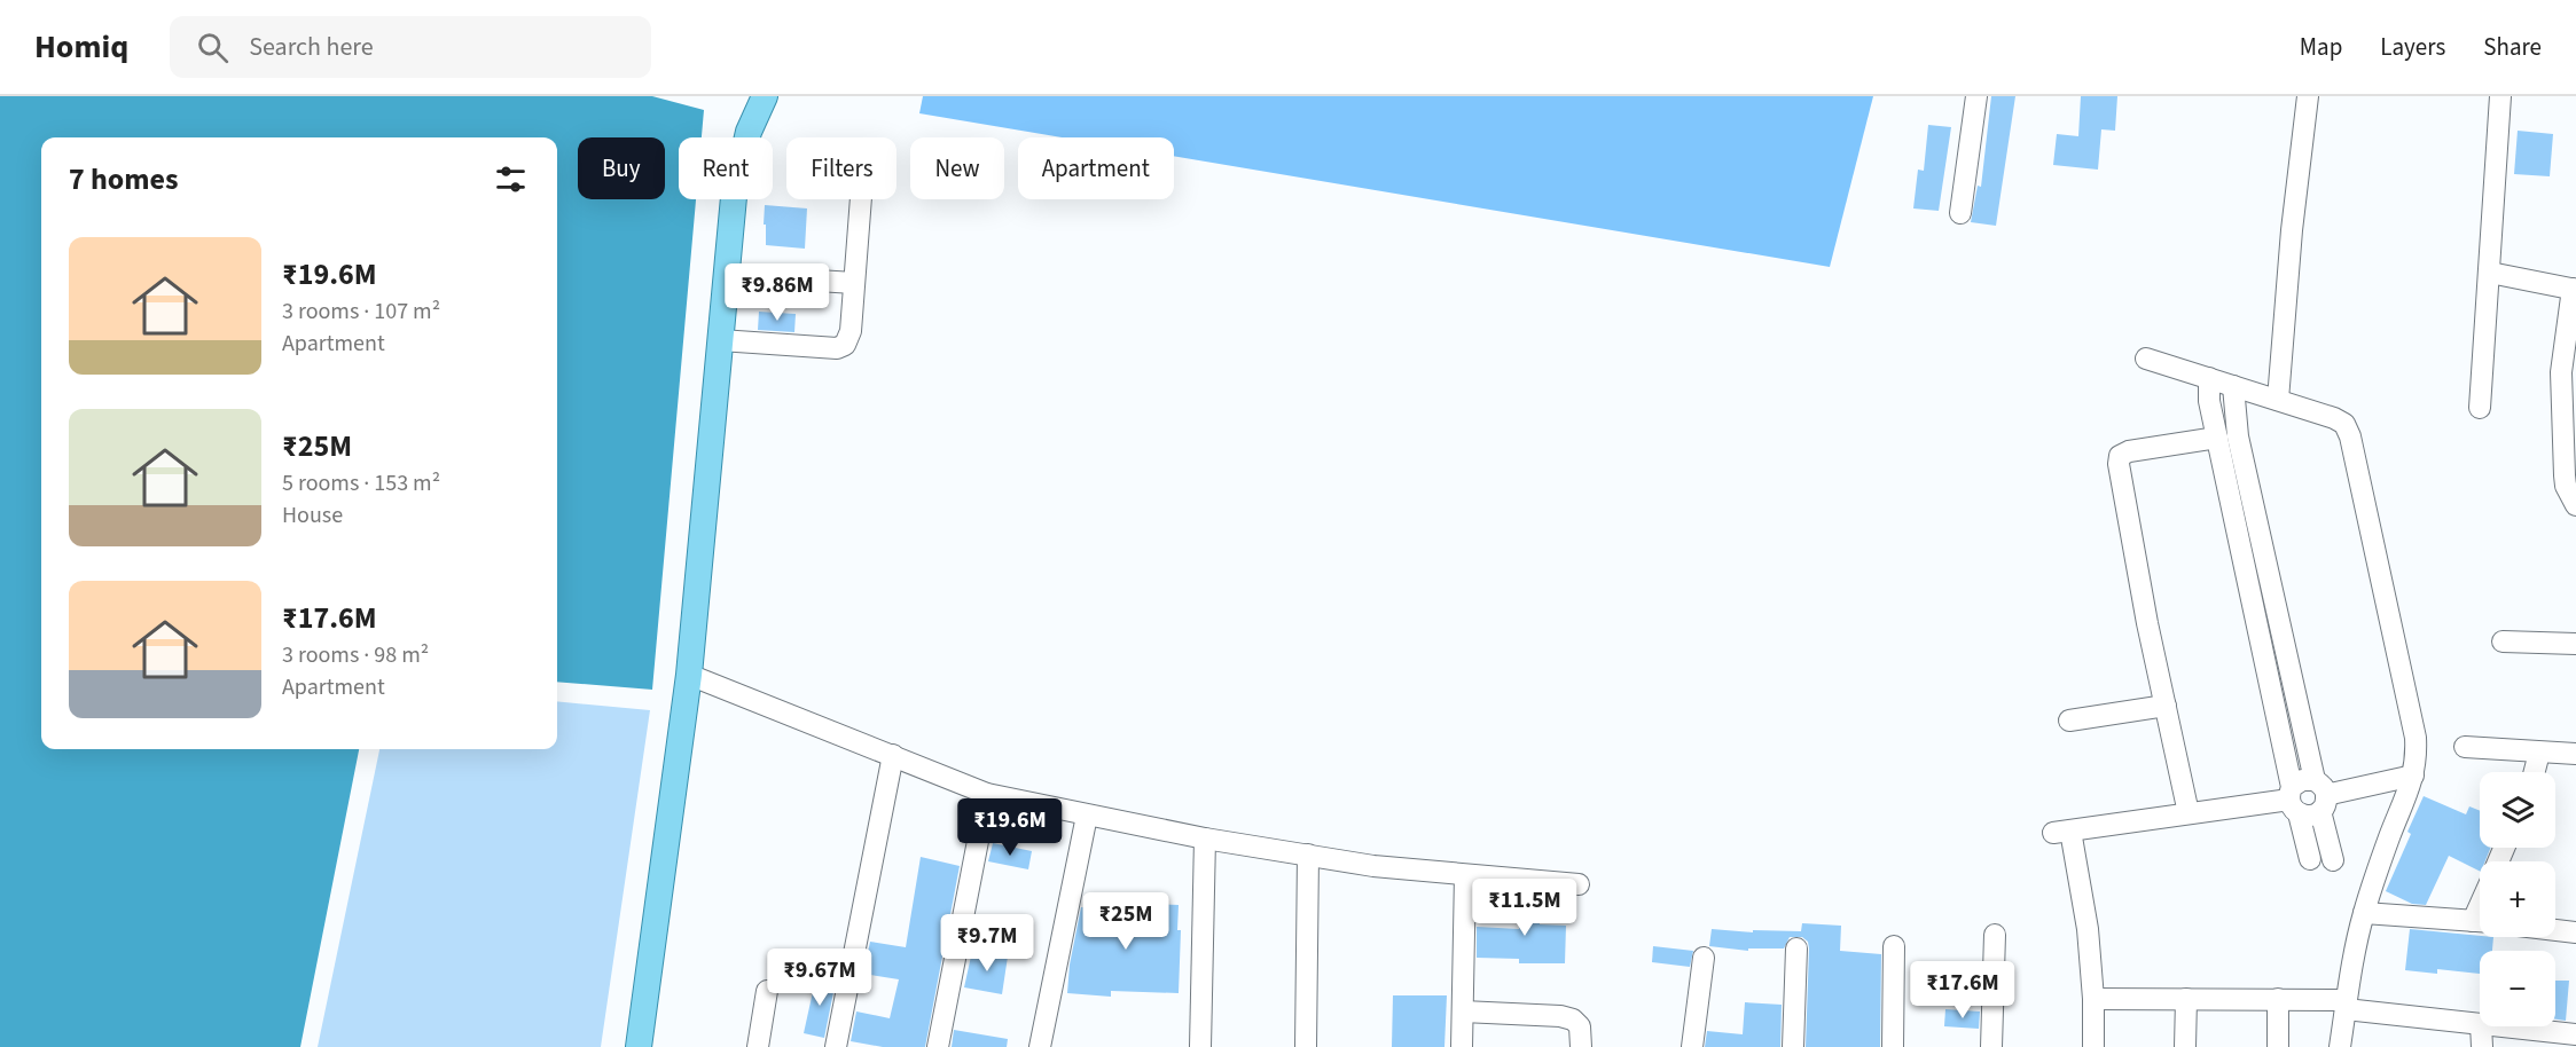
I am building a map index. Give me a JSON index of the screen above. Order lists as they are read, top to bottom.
{
  "page": {
    "header": "Homiq",
    "search": "Search here",
    "nav": ["Map", "Layers", "Share"],
    "chip": [
      "Buy",
      "Rent",
      "Filters",
      "New",
      "Apartment"
    ],
    "heading": "7 homes",
    "list": [
      {
        "name": "₹19.6M",
        "note": "3 rooms · 107 m² · Apartment"
      },
      {
        "name": "₹25M",
        "note": "5 rooms · 153 m² · House"
      },
      {
        "name": "₹17.6M",
        "note": "3 rooms · 98 m² · Apartment"
      }
    ],
    "price": [
      "₹9.86M",
      "₹19.6M",
      "₹11.5M",
      "₹25M",
      "₹9.7M",
      "₹9.67M",
      "₹17.6M"
    ],
    "map_buttons": ["+", "−"]
  }
}
